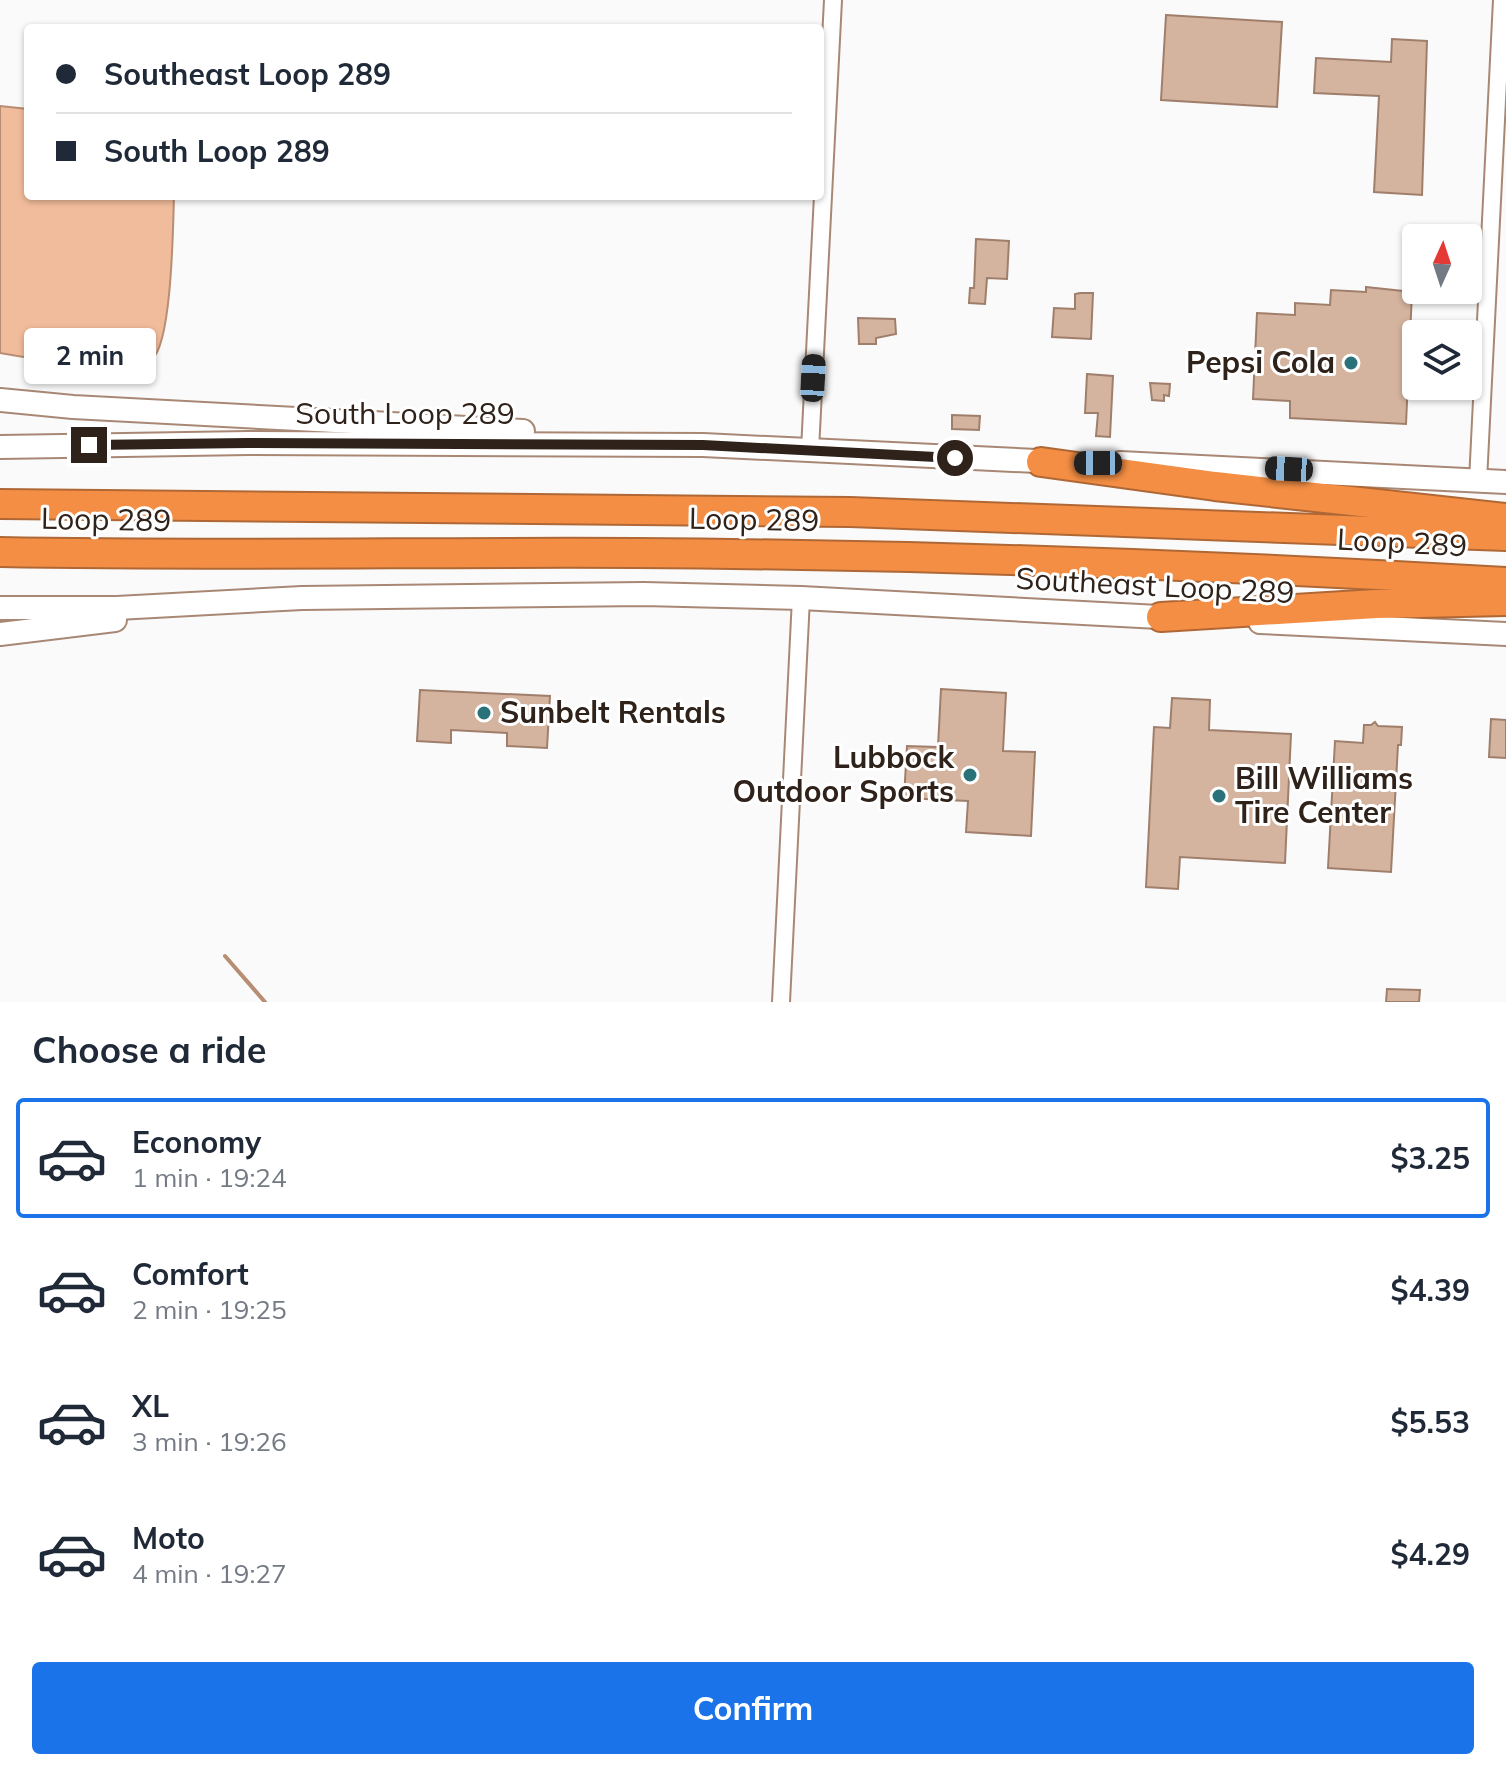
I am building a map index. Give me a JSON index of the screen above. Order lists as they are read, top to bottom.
{
  "streets": {
    "highway": ["Loop 289"],
    "main road": ["South Loop 289", "Southeast Loop 289"]
  },
  "places": [
    "Pepsi Cola",
    "Sunbelt Rentals",
    "Lubbock Outdoor Sports",
    "Bill Williams Tire Center"
  ],
  "north": "top",
  "page": {
    "banner": ["Southeast Loop 289", "South Loop 289"],
    "bubble": "2 min",
    "heading": "Choose a ride",
    "list": [
      {
        "name": "Economy",
        "note": "1 min · 19:24",
        "value": "$3.25"
      },
      {
        "name": "Comfort",
        "note": "2 min · 19:25",
        "value": "$4.39"
      },
      {
        "name": "XL",
        "note": "3 min · 19:26",
        "value": "$5.53"
      },
      {
        "name": "Moto",
        "note": "4 min · 19:27",
        "value": "$4.29"
      }
    ],
    "buttons": "Confirm"
  }
}
